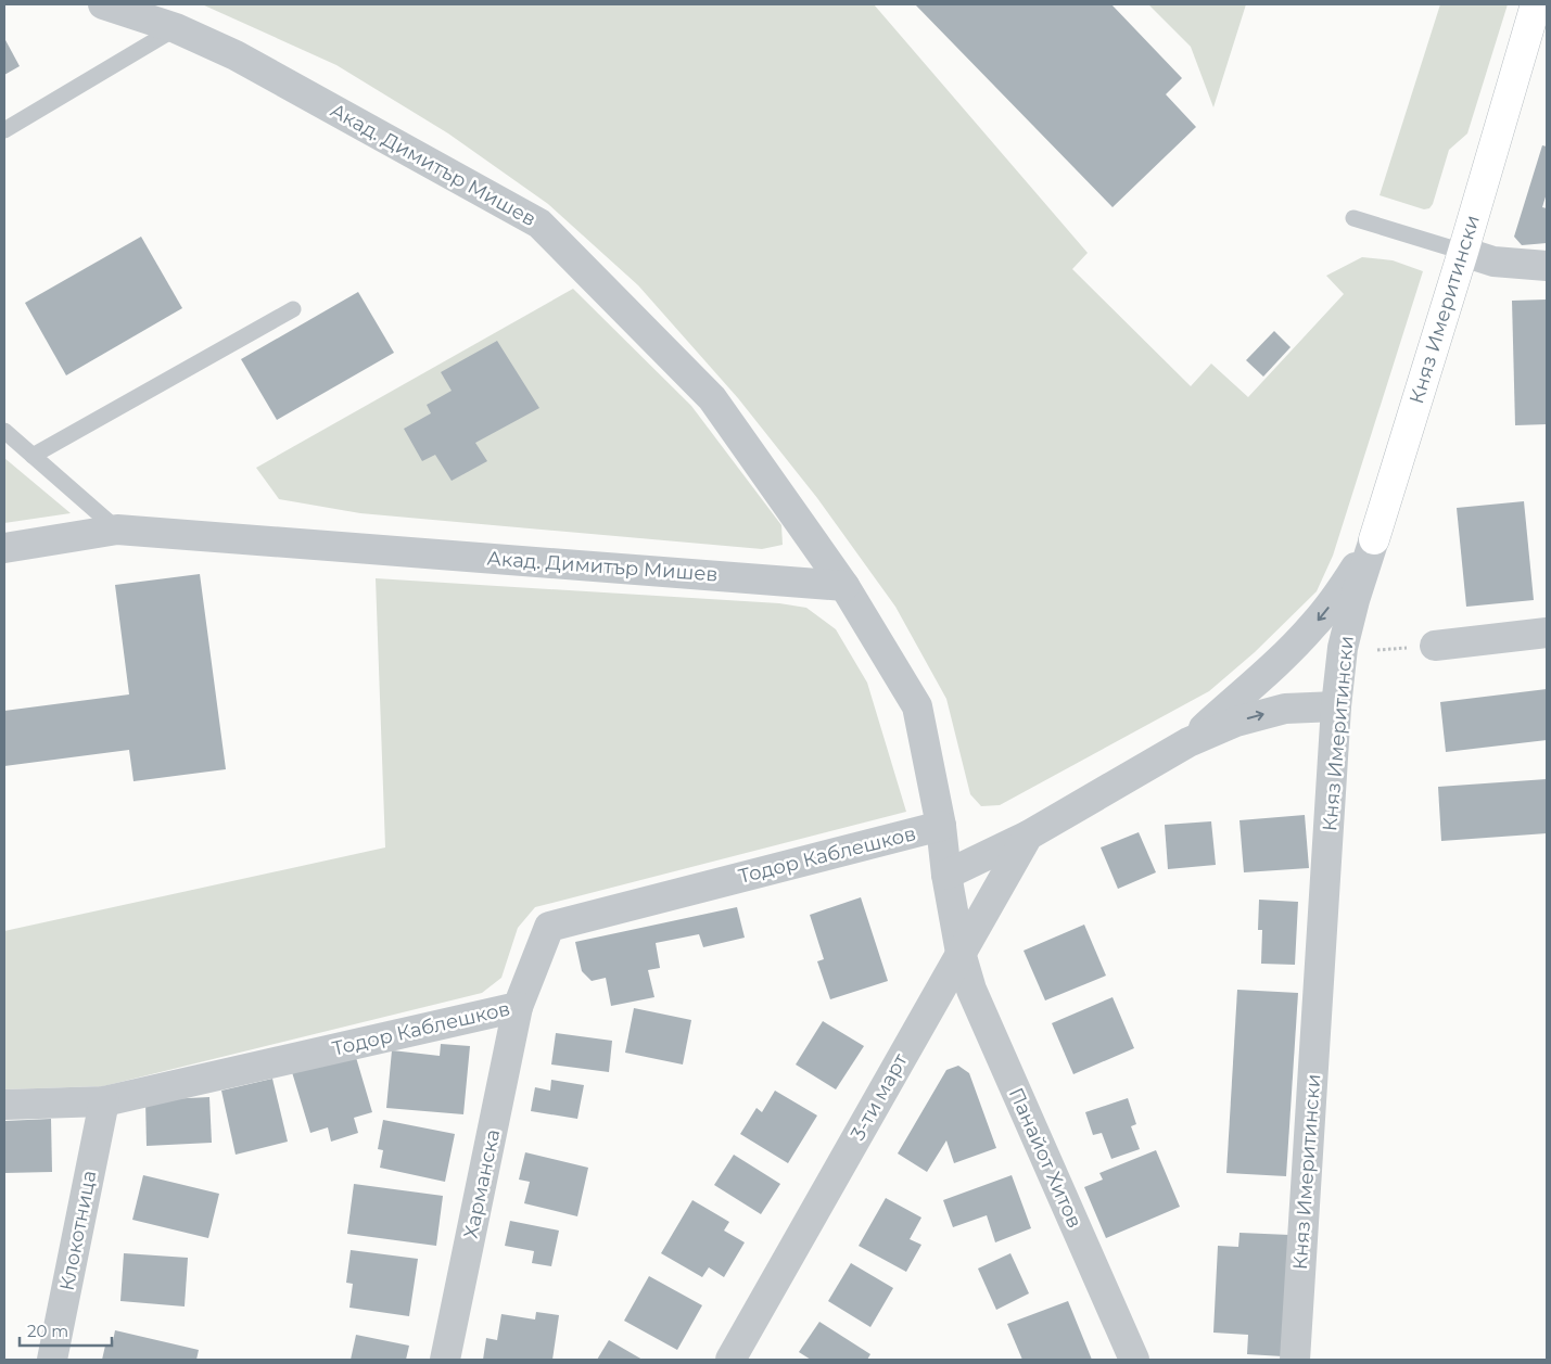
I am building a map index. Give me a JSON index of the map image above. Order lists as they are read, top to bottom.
{
  "streets": {
    "street": [
      "Акад. Димитър Мишев",
      "Княз Имеритински",
      "Тодор Каблешков",
      "3-ти март",
      "Панайот Хитов",
      "Харманска",
      "Клокотница"
    ]
  },
  "crossings": [
    ["Акад. Димитър Мишев", "Тодор Каблешков"],
    ["Акад. Димитър Мишев", "3-ти март"],
    ["Акад. Димитър Мишев", "Панайот Хитов"],
    ["Тодор Каблешков", "Харманска"],
    ["Тодор Каблешков", "Клокотница"],
    ["3-ти март", "Панайот Хитов"]
  ],
  "scale_bar": "20 m"
}
